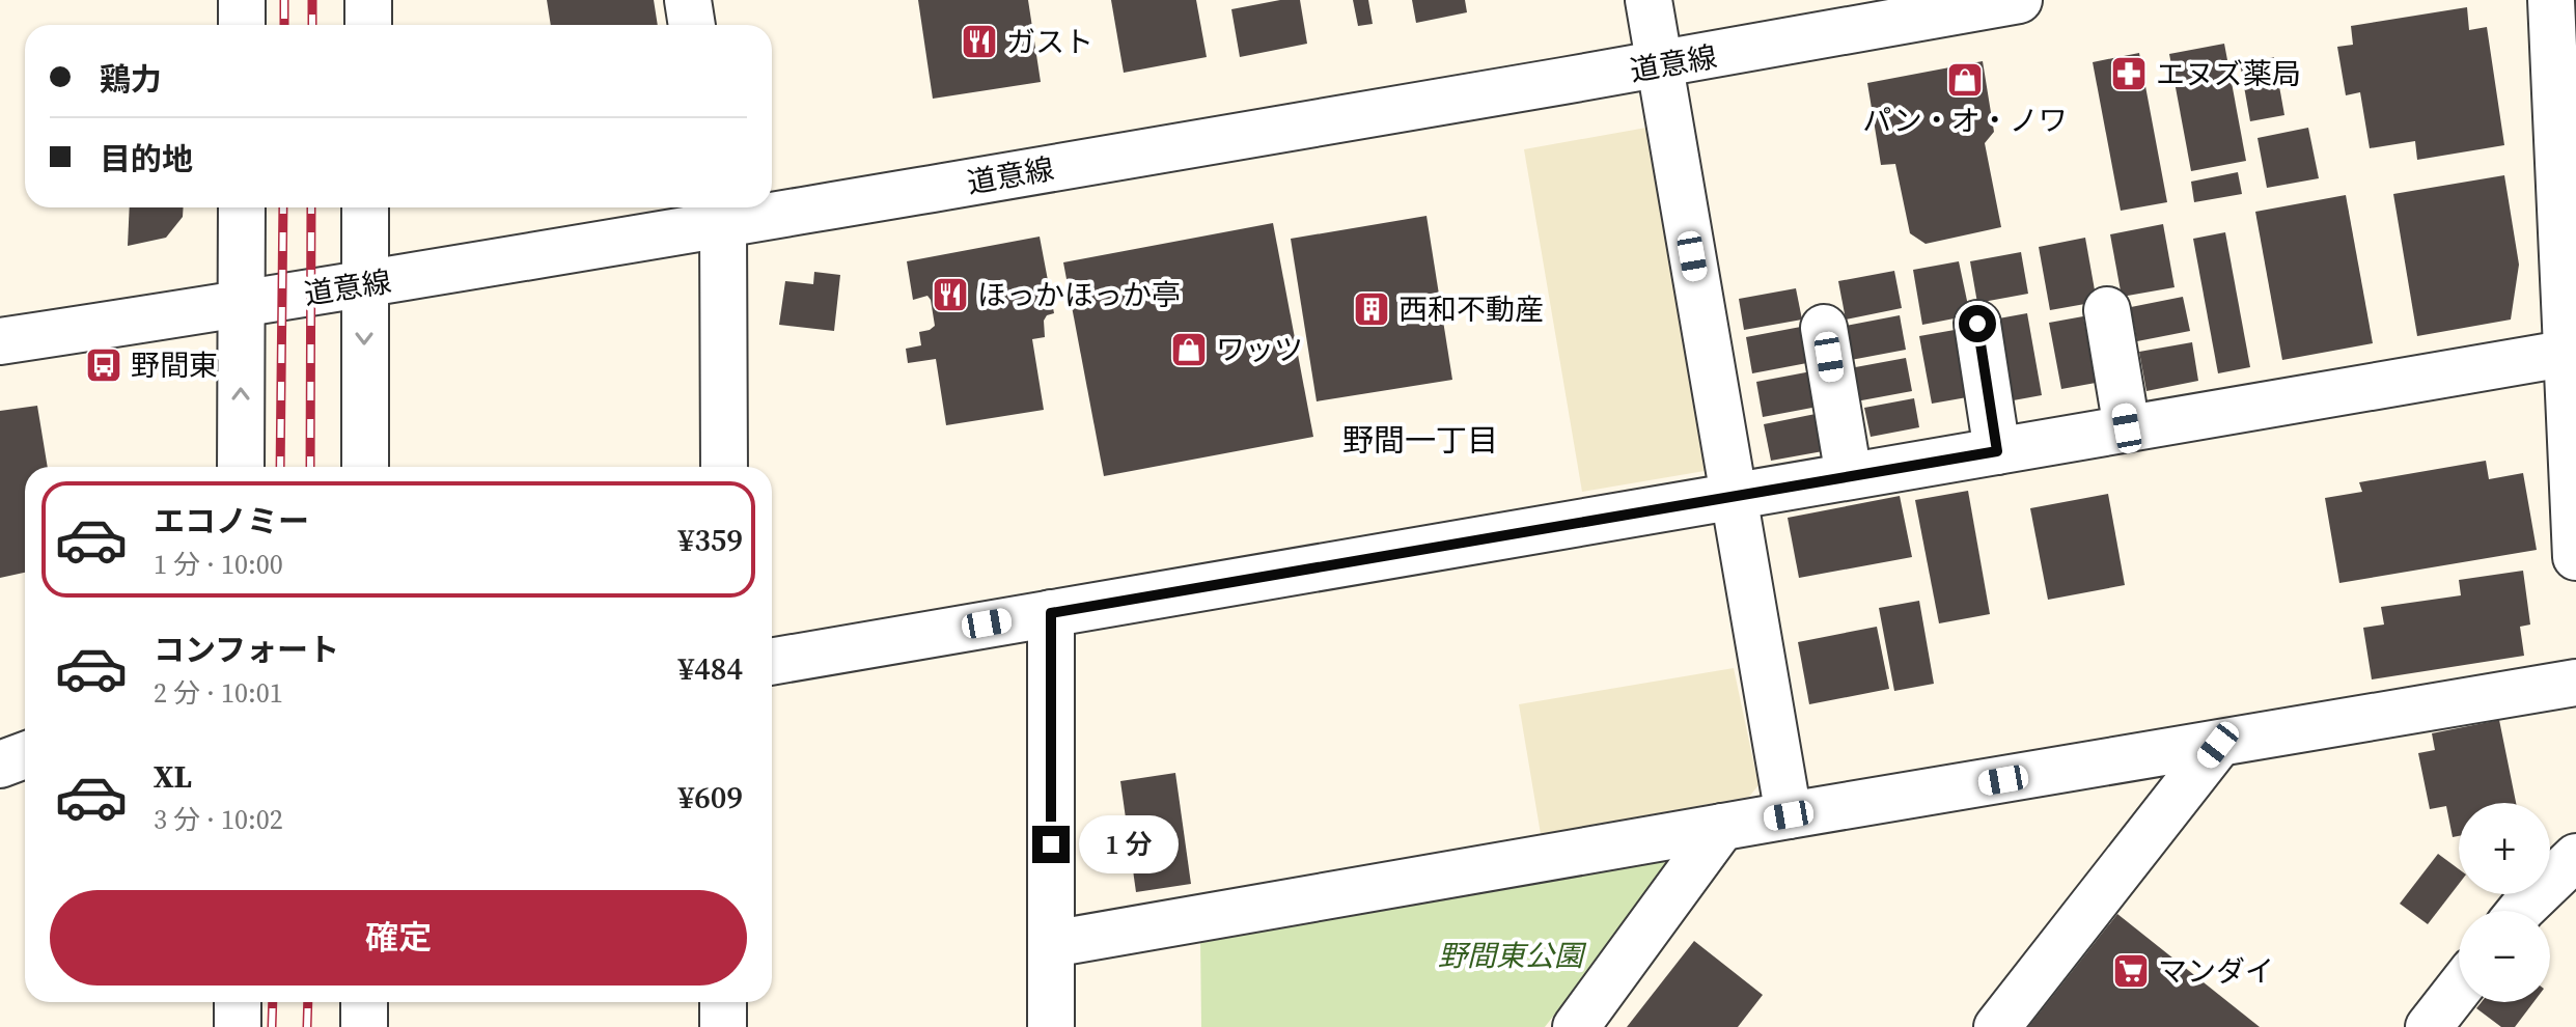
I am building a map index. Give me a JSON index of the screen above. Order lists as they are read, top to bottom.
{
  "streets": {
    "street": ["道意線"]
  },
  "districts": ["野間一丁目"],
  "parks": ["野間東公園"],
  "places": {
    "restaurant": ["ガスト", "ほっかほっか亭"],
    "pharmacy": ["エヌズ薬局"],
    "shop": ["パン・オ・ノワ", "ワッツ"],
    "building": ["西和不動産"],
    "bus stop": ["野間東"],
    "supermarket": ["マンダイ"]
  },
  "page": {
    "banner": ["鶏力", "目的地"],
    "list": [
      {
        "name": "エコノミー",
        "note": "1 分 · 10:00",
        "value": "¥359"
      },
      {
        "name": "コンフォート",
        "note": "2 分 · 10:01",
        "value": "¥484"
      },
      {
        "name": "XL",
        "note": "3 分 · 10:02",
        "value": "¥609"
      }
    ],
    "map_buttons": ["+", "−"],
    "bubble": "1 分",
    "buttons": "確定"
  }
}
